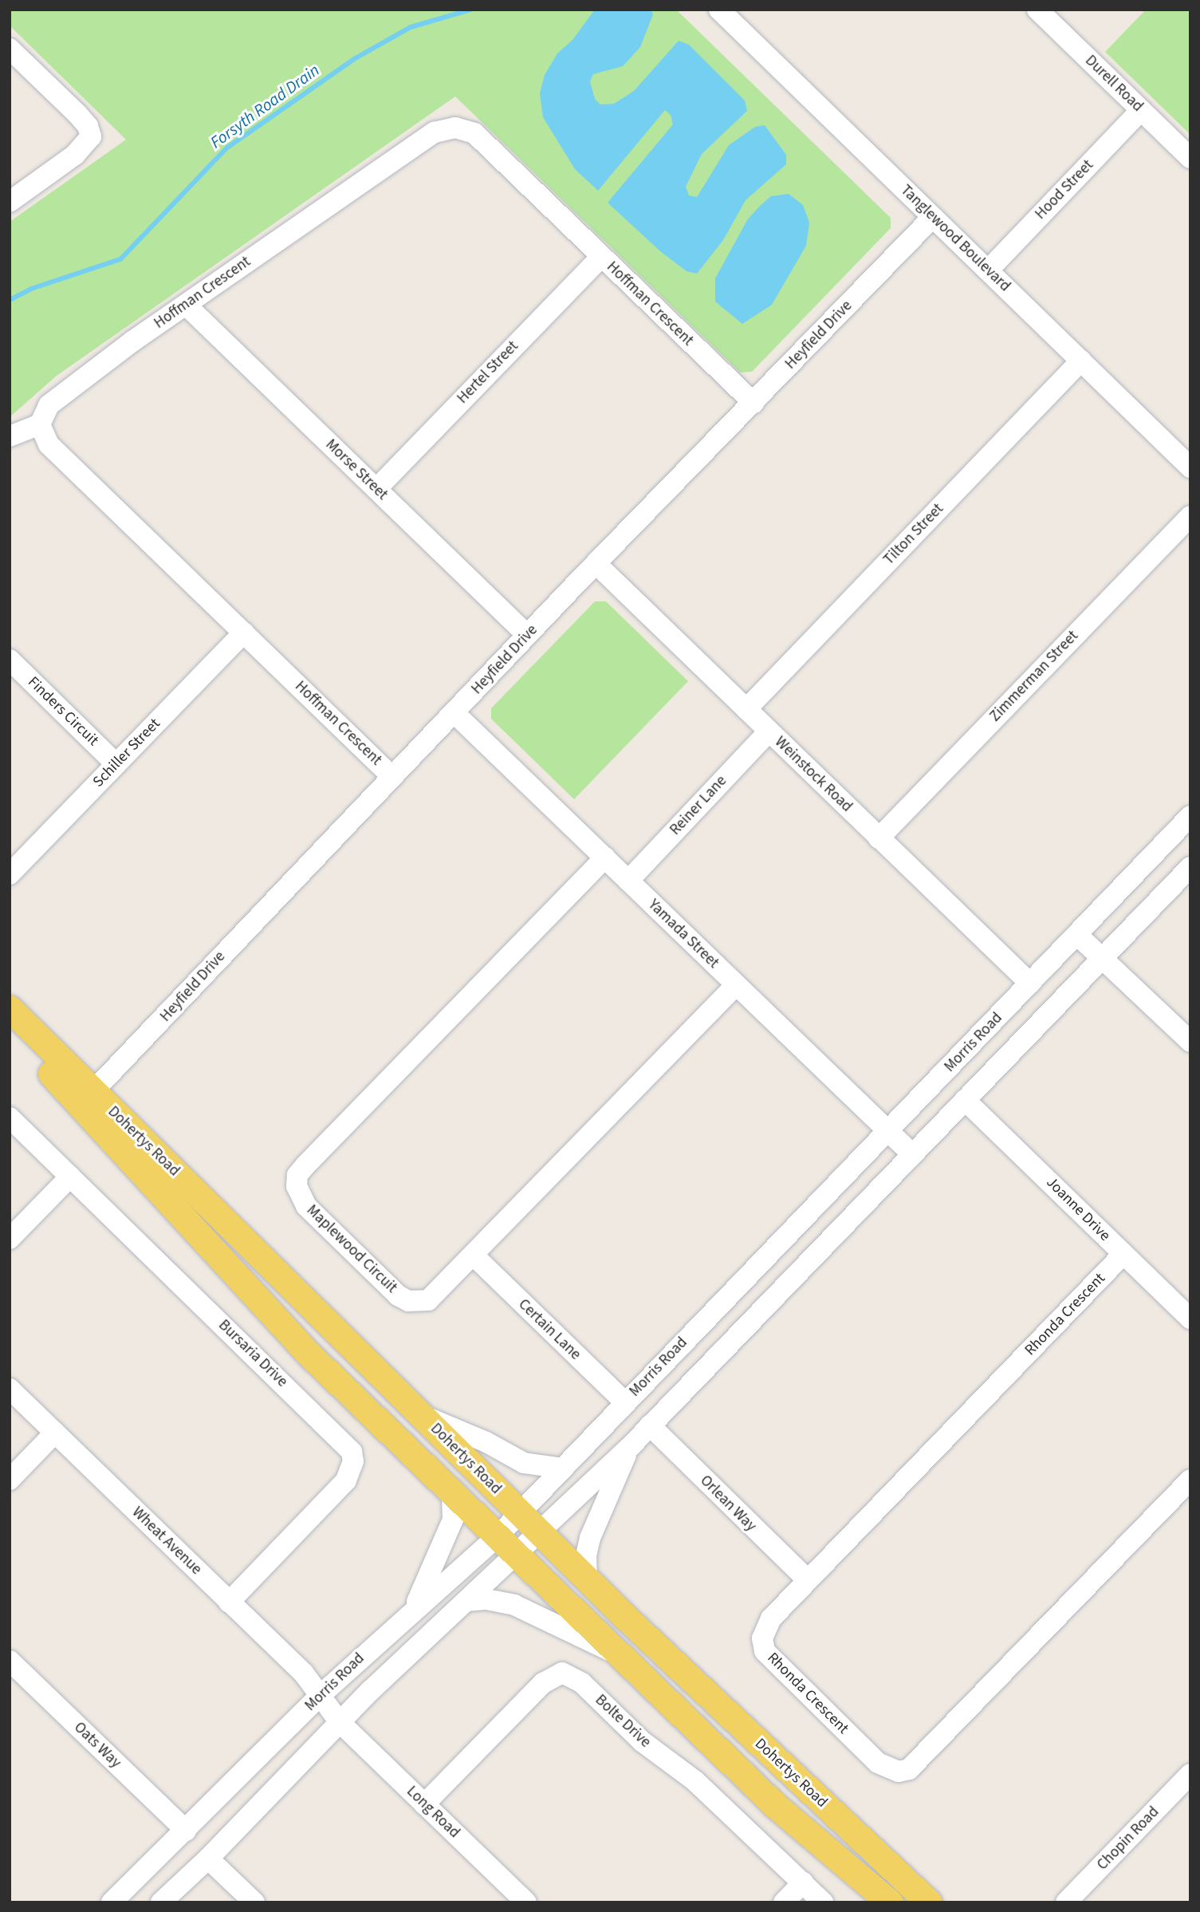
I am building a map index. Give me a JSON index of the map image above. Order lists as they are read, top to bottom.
{
  "streets": {
    "main road": ["Dohertys Road"],
    "street": [
      "Durell Road",
      "Hood Street",
      "Tanglewood Boulevard",
      "Hoffman Crescent",
      "Heyfield Drive",
      "Hertel Street",
      "Morse Street",
      "Tilton Street",
      "Zimmerman Street",
      "Finders Circuit",
      "Schiller Street",
      "Weinstock Road",
      "Reiner Lane",
      "Yamada Street",
      "Morris Road",
      "Joanne Drive",
      "Maplewood Circuit",
      "Rhonda Crescent",
      "Certain Lane",
      "Bursaria Drive",
      "Orlean Way",
      "Wheat Avenue",
      "Bolte Drive",
      "Oats Way",
      "Long Road",
      "Chopin Road"
    ]
  },
  "crossings": [
    ["Durell Road", "Hood Street"],
    ["Hood Street", "Tanglewood Boulevard"],
    ["Tanglewood Boulevard", "Heyfield Drive"],
    ["Tanglewood Boulevard", "Tilton Street"],
    ["Hoffman Crescent", "Heyfield Drive"],
    ["Hoffman Crescent", "Hertel Street"],
    ["Hoffman Crescent", "Morse Street"],
    ["Hoffman Crescent", "Schiller Street"],
    ["Heyfield Drive", "Morse Street"],
    ["Heyfield Drive", "Weinstock Road"],
    ["Heyfield Drive", "Yamada Street"],
    ["Heyfield Drive", "Dohertys Road"],
    ["Hertel Street", "Morse Street"],
    ["Tilton Street", "Weinstock Road"],
    ["Zimmerman Street", "Weinstock Road"],
    ["Finders Circuit", "Schiller Street"],
    ["Weinstock Road", "Reiner Lane"],
    ["Weinstock Road", "Morris Road"],
    ["Reiner Lane", "Yamada Street"],
    ["Yamada Street", "Morris Road"],
    ["Yamada Street", "Maplewood Circuit"],
    ["Morris Road", "Dohertys Road"],
    ["Morris Road", "Joanne Drive"],
    ["Morris Road", "Certain Lane"],
    ["Morris Road", "Orlean Way"],
    ["Morris Road", "Wheat Avenue"],
    ["Morris Road", "Oats Way"],
    ["Morris Road", "Long Road"],
    ["Joanne Drive", "Rhonda Crescent"],
    ["Maplewood Circuit", "Certain Lane"],
    ["Rhonda Crescent", "Orlean Way"],
    ["Bursaria Drive", "Wheat Avenue"],
    ["Wheat Avenue", "Long Road"],
    ["Bolte Drive", "Long Road"]
  ],
  "water": ["Forsyth Road Drain"]
}
